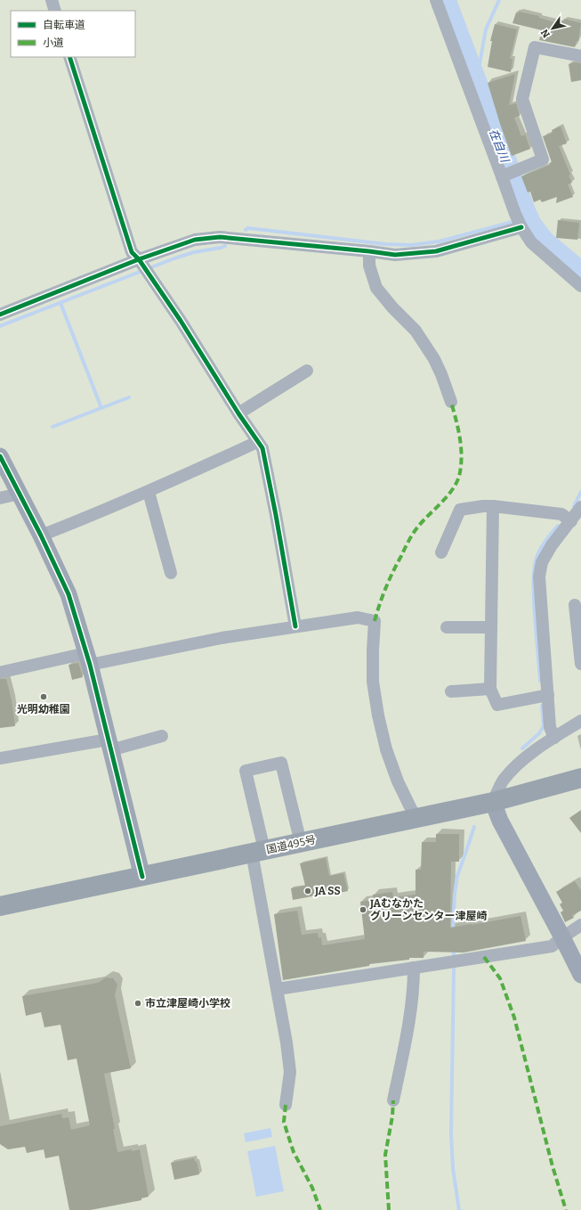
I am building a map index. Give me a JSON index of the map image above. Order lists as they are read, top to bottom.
{
  "streets": {
    "highway": ["国道495号"]
  },
  "water": ["在自川"],
  "places": [
    "光明幼稚園",
    "JA SS",
    "JAむなかた グリーンセンター津屋崎",
    "市立津屋崎小学校"
  ],
  "legend": ["自転車道", "小道"],
  "north": "bottom left"
}
